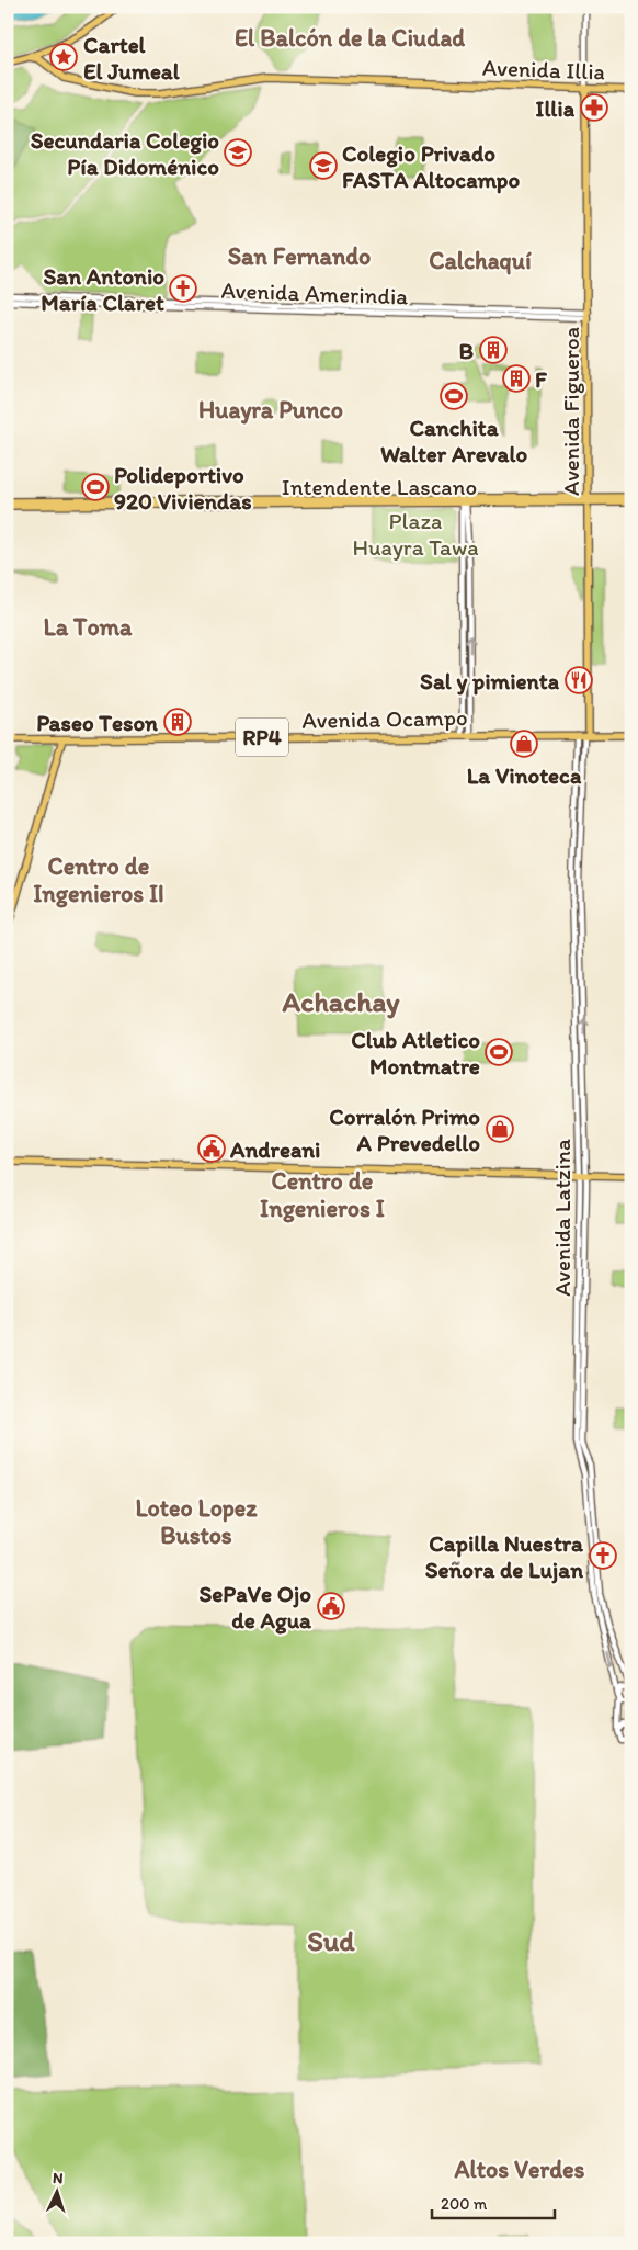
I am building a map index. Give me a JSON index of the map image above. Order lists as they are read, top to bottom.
{
  "streets": {
    "main road": [
      "Avenida Illia",
      "Avenida Figueroa",
      "Intendente Lascano",
      "Avenida Ocampo",
      "RP4"
    ],
    "street": ["Avenida Amerindia", "Avenida Latzina"]
  },
  "crossings": [
    ["Avenida Illia", "Avenida Figueroa"],
    ["Avenida Amerindia", "Avenida Figueroa"],
    ["Avenida Figueroa", "Intendente Lascano"],
    ["Avenida Figueroa", "Avenida Ocampo"],
    ["Avenida Figueroa", "Avenida Latzina"],
    ["Avenida Ocampo", "Avenida Latzina"]
  ],
  "districts": [
    "El Balcón de la Ciudad",
    "San Fernando",
    "Calchaquí",
    "Huayra Punco",
    "La Toma",
    "Centro de Ingenieros II",
    "Achachay",
    "Centro de Ingenieros I",
    "Loteo Lopez Bustos",
    "Sud",
    "Altos Verdes"
  ],
  "parks": ["Plaza Huayra Tawa"],
  "places": {
    "place": ["Cartel El Jumeal"],
    "pharmacy": ["Illia"],
    "school or university": ["Secundaria Colegio Pía Didoménico", "Colegio Privado FASTA Altocampo"],
    "church": ["San Antonio María Claret", "Capilla Nuestra Señora de Lujan"],
    "building": ["B", "F", "Paseo Teson"],
    "sports": ["Canchita Walter Arevalo", "Polideportivo 920 Viviendas", "Club Atletico Montmatre"],
    "restaurant": ["Sal y pimienta"],
    "shop": ["La Vinoteca", "Corralón Primo A Prevedello"],
    "public building": ["Andreani", "SePaVe Ojo de Agua"]
  },
  "scale_bar": "200 m",
  "north": "top"
}
